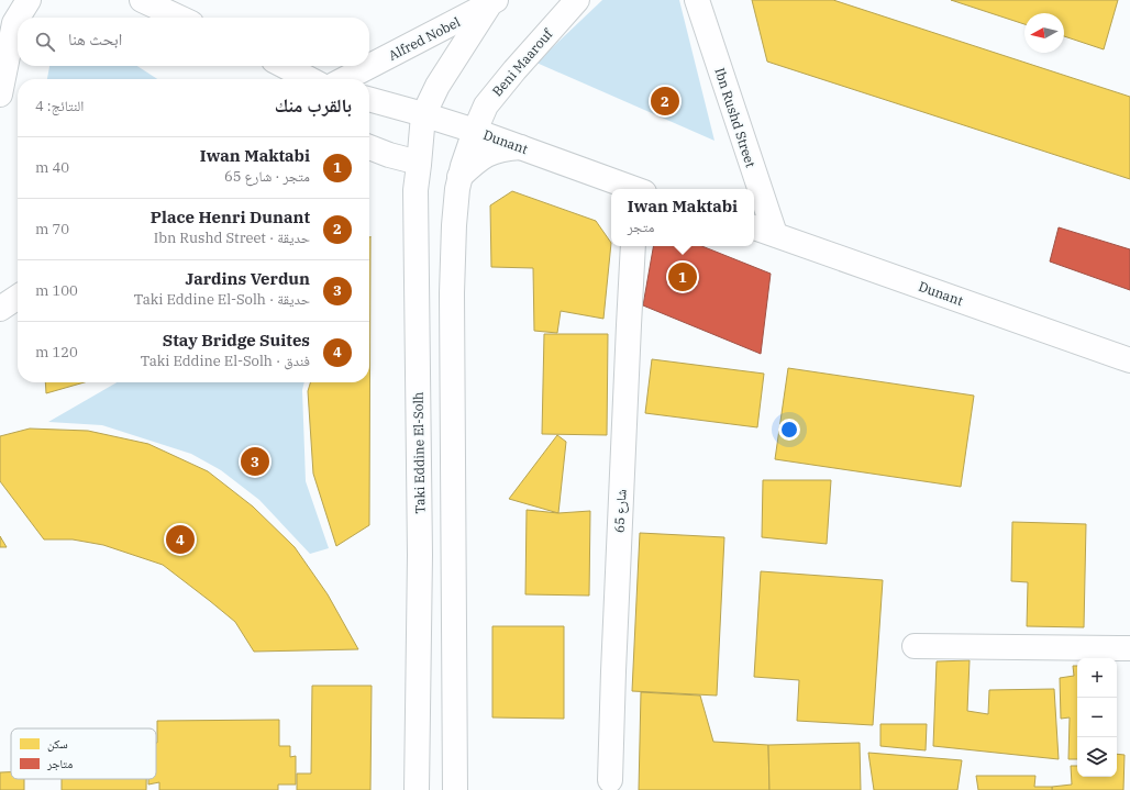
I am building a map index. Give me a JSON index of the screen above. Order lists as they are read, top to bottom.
{
  "streets": {
    "street": [
      "Alfred Nobel",
      "Beni Maarouf",
      "Ibn Rushd Street",
      "Dunant",
      "Taki Eddine El-Solh",
      "شارع 65"
    ]
  },
  "crossings": [
    ["Beni Maarouf", "Dunant"],
    ["Ibn Rushd Street", "Dunant"],
    ["Dunant", "Taki Eddine El-Solh"]
  ],
  "legend": ["سكن", "متاجر"],
  "north": "left",
  "page": {
    "search": "ابحث هنا",
    "heading": ["بالقرب منك", "النتائج: 4"],
    "pins": [
      "2",
      "1",
      "3",
      "4"
    ],
    "list": [
      {
        "mark": "1",
        "name": "Iwan Maktabi",
        "note": "متجر · شارع 65",
        "value": "40 m"
      },
      {
        "mark": "2",
        "name": "Place Henri Dunant",
        "note": "حديقة · Ibn Rushd Street",
        "value": "70 m"
      },
      {
        "mark": "3",
        "name": "Jardins Verdun",
        "note": "حديقة · Taki Eddine El-Solh",
        "value": "100 m"
      },
      {
        "mark": "4",
        "name": "Stay Bridge Suites",
        "note": "فندق · Taki Eddine El-Solh",
        "value": "120 m"
      }
    ],
    "popup": ["Iwan Maktabi", "متجر"],
    "map_buttons": ["+", "−"]
  }
}
